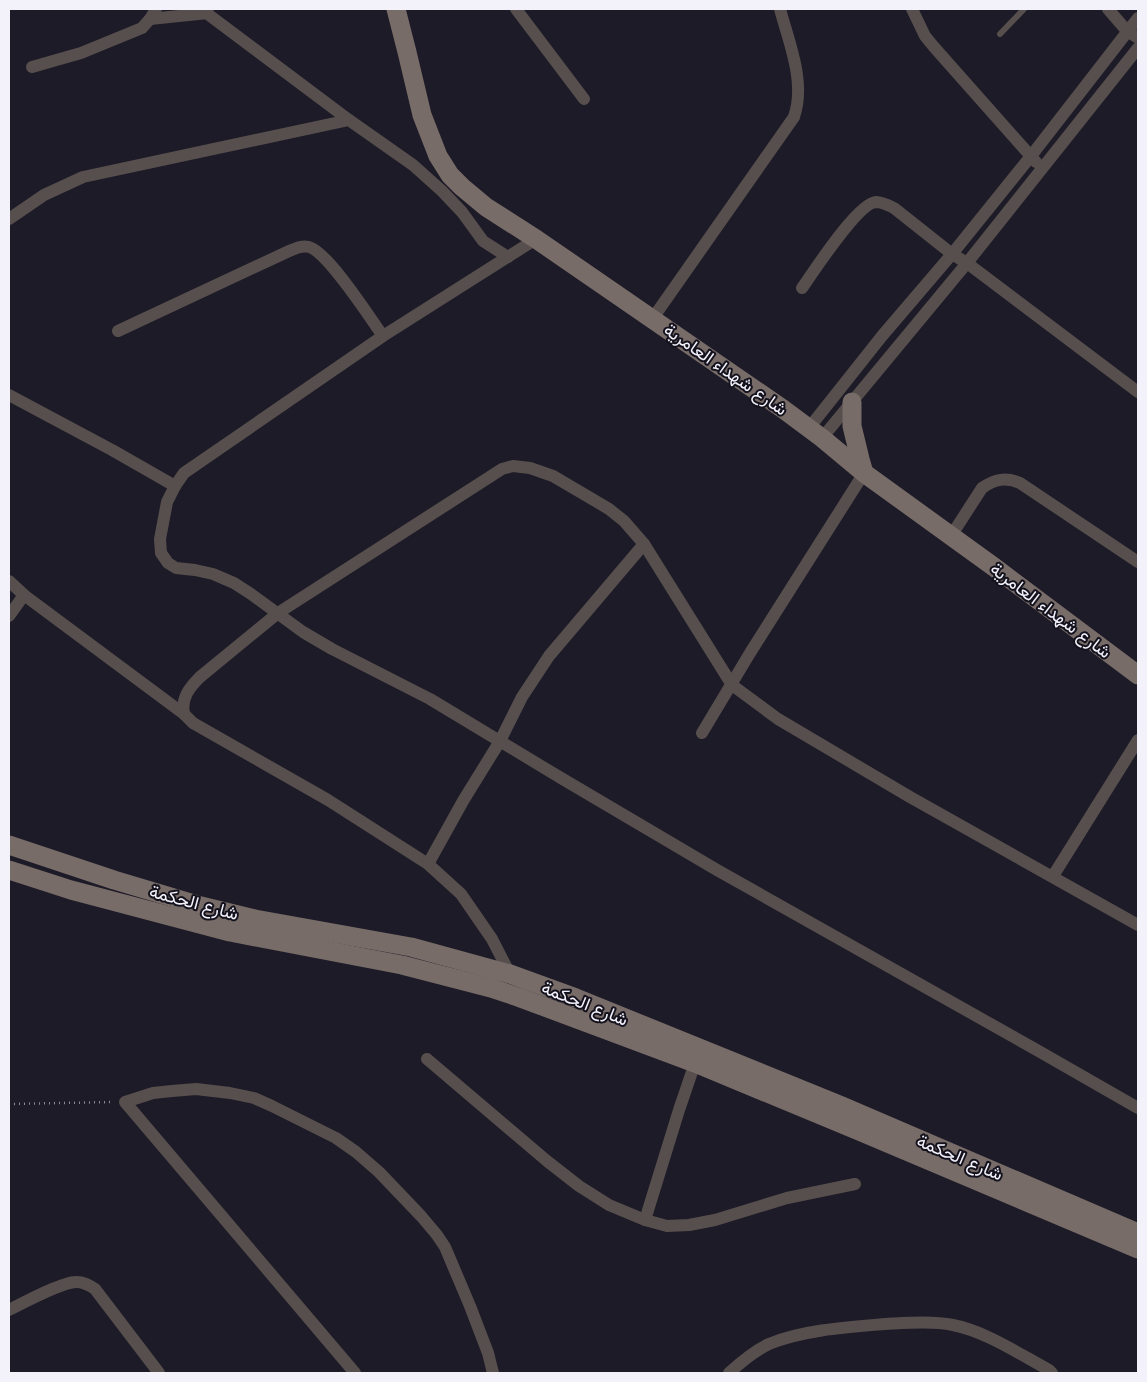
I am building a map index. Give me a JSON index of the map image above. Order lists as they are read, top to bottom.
{
  "streets": {
    "street": ["شارع شهداء العامرية", "شارع الحكمة"]
  }
}
